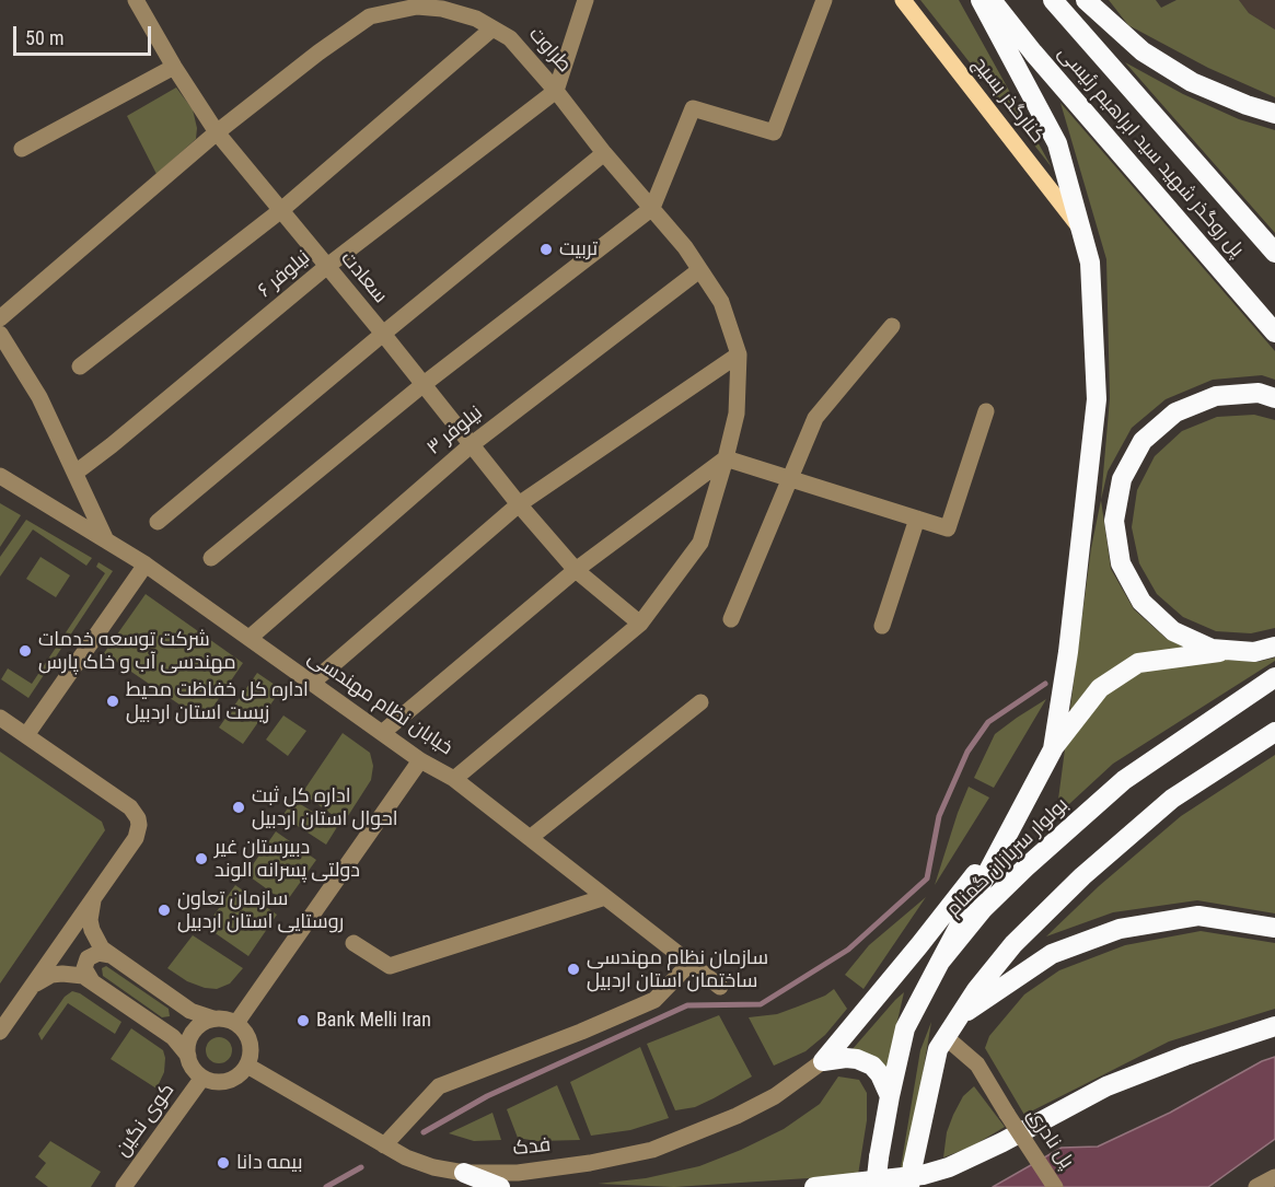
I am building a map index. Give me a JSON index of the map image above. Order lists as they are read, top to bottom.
{
  "streets": {
    "highway": ["پل روگذر شهید سید ابراهیم رئیسی", "بولوار سربازان گمنام"],
    "main road": ["کنارگذر بسیج"],
    "street": [
      "طراوت",
      "نیلوفر ۶",
      "سعادت",
      "نیلوفر ۳",
      "خیابان نظام مهندسی",
      "کوی نگین",
      "پل نادری",
      "فدک"
    ]
  },
  "crossings": [
    ["طراوت", "نیلوفر ۶"],
    ["طراوت", "سعادت"],
    ["طراوت", "نیلوفر ۳"],
    ["طراوت", "خیابان نظام مهندسی"],
    ["نیلوفر ۶", "سعادت"],
    ["سعادت", "نیلوفر ۳"],
    ["نیلوفر ۳", "خیابان نظام مهندسی"],
    ["کوی نگین", "فدک"]
  ],
  "places": [
    "تربیت",
    "شرکت توسعه خدمات مهندسی آب و خاک پارس",
    "اداره کل خفاظت محیط زیست استان اردبیل",
    "اداره کل ثبت احوال استان اردبیل",
    "دبیرستان غیر دولتی پسرانه الوند",
    "سازمان تعاون روستایی استان اردبیل",
    "سازمان نظام مهندسی ساختمان استان اردبیل",
    "Bank Melli Iran",
    "بیمه دانا"
  ],
  "scale_bar": "50 m"
}
